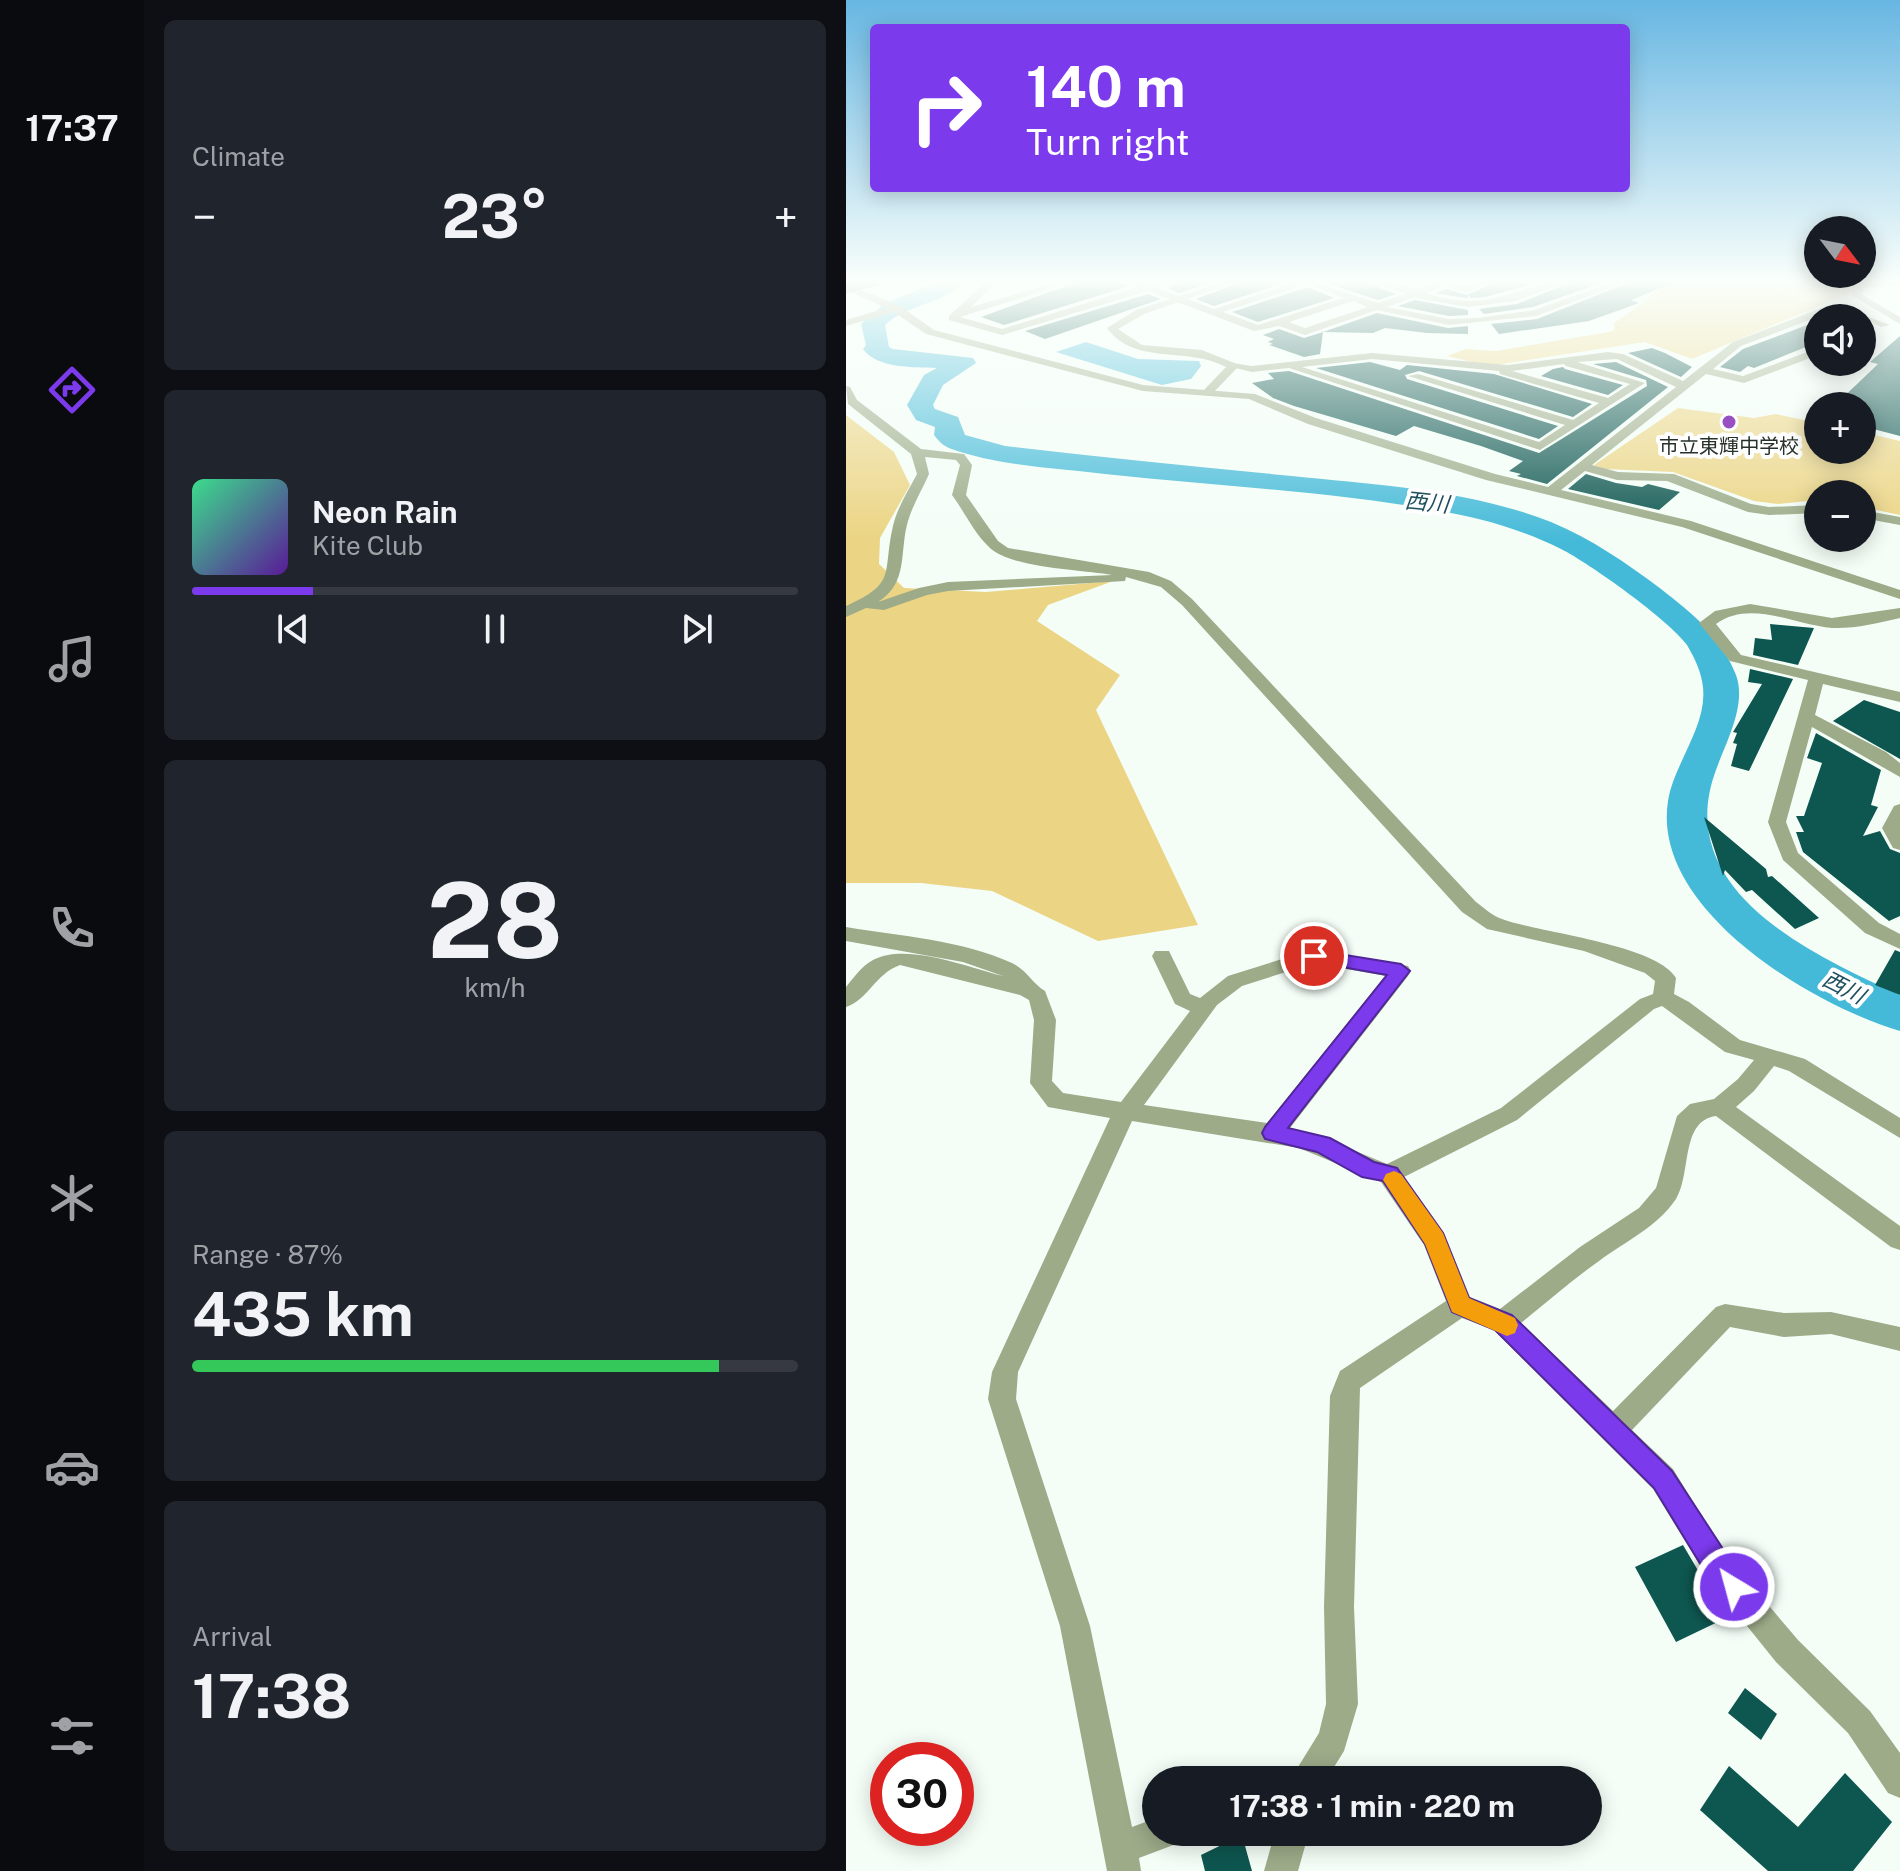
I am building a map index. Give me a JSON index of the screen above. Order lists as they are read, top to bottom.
{
  "water": ["西川"],
  "places": ["市立東輝中学校"],
  "north": "bottom right",
  "page": {
    "tabs": "17:37",
    "tile": [
      "Climate",
      ["28", "km/h"],
      ["Range · 87%", "435 km"],
      ["Arrival", "17:38"]
    ],
    "turn": ["140 m", "Turn right"],
    "heat": ["−", "23°", "+"],
    "map_buttons": ["+", "−"],
    "song": ["Neon Rain", "Kite Club"],
    "limit": "30",
    "trip": "17:38 · 1 min · 220 m"
  }
}
